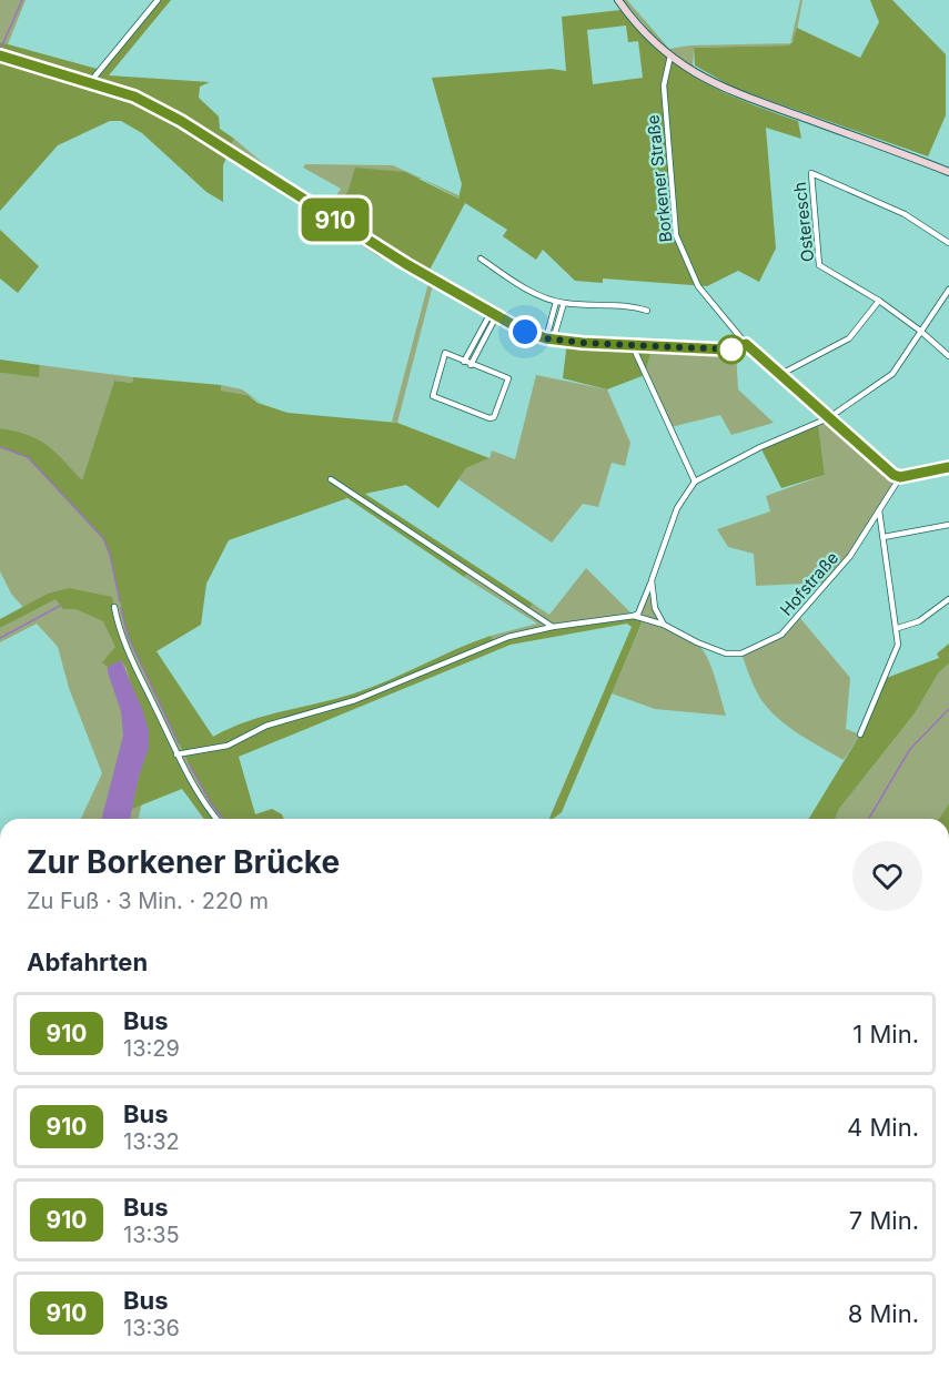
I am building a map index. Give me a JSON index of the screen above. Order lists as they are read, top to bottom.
{
  "streets": {
    "street": ["Borkener Straße", "Osteresch", "Hofstraße"]
  },
  "crossings": [
    ["Borkener Straße", "Hofstraße"]
  ],
  "lines": ["bus line 910"],
  "page": {
    "on_map": "910",
    "heading": [
      ["Zur Borkener Brücke", "Zu Fuß · 3 Min. · 220 m"],
      "Abfahrten"
    ],
    "list": [
      {
        "mark": "910",
        "name": "Bus",
        "note": "13:29",
        "value": "1 Min."
      },
      {
        "mark": "910",
        "name": "Bus",
        "note": "13:32",
        "value": "4 Min."
      },
      {
        "mark": "910",
        "name": "Bus",
        "note": "13:35",
        "value": "7 Min."
      },
      {
        "mark": "910",
        "name": "Bus",
        "note": "13:36",
        "value": "8 Min."
      }
    ]
  }
}
